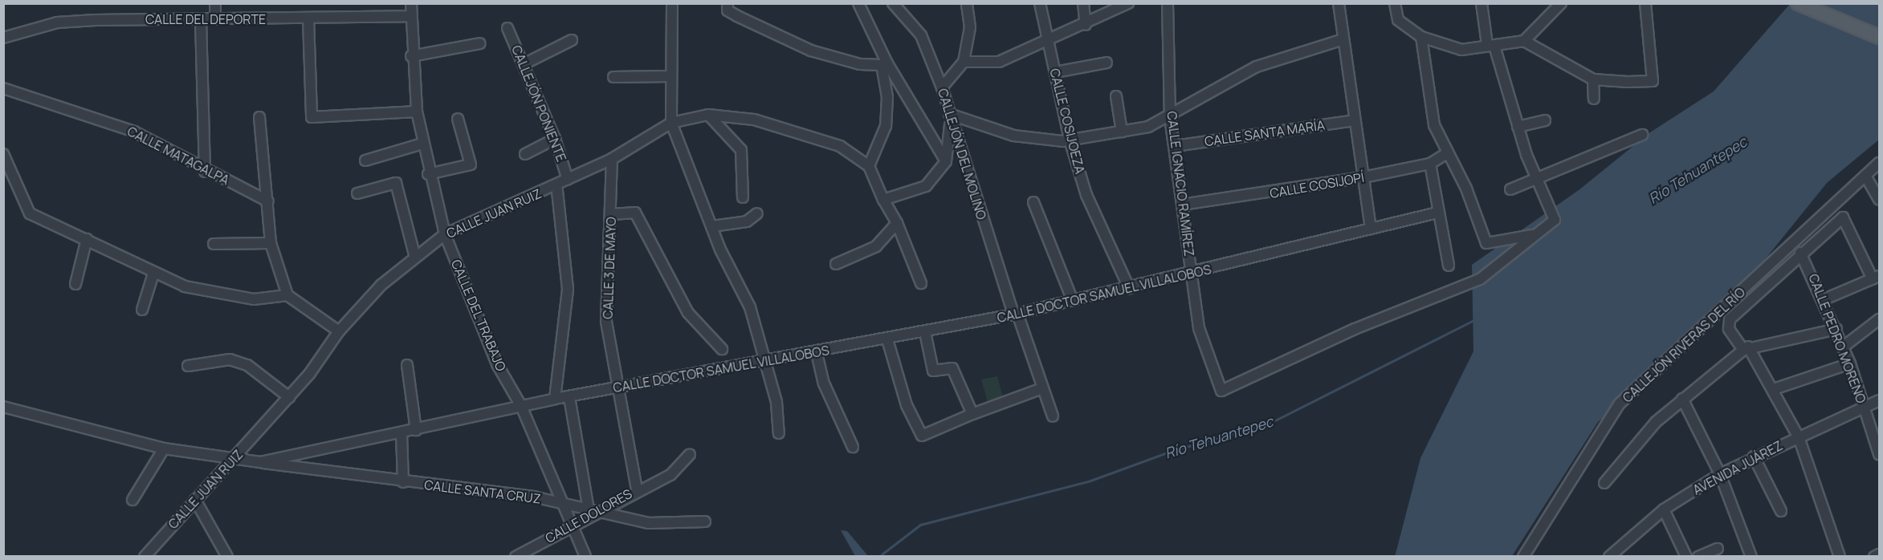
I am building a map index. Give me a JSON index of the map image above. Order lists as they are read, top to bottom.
{
  "streets": {
    "street": [
      "CALLE DEL DEPORTE",
      "CALLEJÓN PONIENTE",
      "CALLE COSIJOEZA",
      "CALLE SANTA MARÍA",
      "CALLEJÓN DEL MOLINO",
      "CALLE MATAGALPA",
      "CALLE IGNACIO RAMÍREZ",
      "CALLE COSIJOPÍ",
      "CALLE JUAN RUIZ",
      "CALLE 3 DE MAYO",
      "CALLE DOCTOR SAMUEL VILLALOBOS",
      "CALLE DEL TRABAJO",
      "CALLE PEDRO MORENO",
      "CALLEJÓN RIVERAS DEL RÍO",
      "AVENIDA JUÁREZ",
      "CALLE SANTA CRUZ",
      "CALLE DOLORES"
    ]
  },
  "crossings": [
    ["CALLE DEL DEPORTE", "CALLE DEL TRABAJO"],
    ["CALLEJÓN PONIENTE", "CALLE JUAN RUIZ"],
    ["CALLE COSIJOEZA", "CALLE DOCTOR SAMUEL VILLALOBOS"],
    ["CALLE SANTA MARÍA", "CALLE IGNACIO RAMÍREZ"],
    ["CALLEJÓN DEL MOLINO", "CALLE DOCTOR SAMUEL VILLALOBOS"],
    ["CALLE IGNACIO RAMÍREZ", "CALLE COSIJOPÍ"],
    ["CALLE IGNACIO RAMÍREZ", "CALLE DOCTOR SAMUEL VILLALOBOS"],
    ["CALLE JUAN RUIZ", "CALLE 3 DE MAYO"],
    ["CALLE JUAN RUIZ", "CALLE DOCTOR SAMUEL VILLALOBOS"],
    ["CALLE JUAN RUIZ", "CALLE DEL TRABAJO"],
    ["CALLE 3 DE MAYO", "CALLE DOCTOR SAMUEL VILLALOBOS"],
    ["CALLE 3 DE MAYO", "CALLE DOLORES"],
    ["CALLE DOCTOR SAMUEL VILLALOBOS", "CALLE DEL TRABAJO"],
    ["CALLE DOCTOR SAMUEL VILLALOBOS", "CALLE SANTA CRUZ"],
    ["CALLE DEL TRABAJO", "CALLE SANTA CRUZ"],
    ["CALLE DEL TRABAJO", "CALLE DOLORES"],
    ["CALLE PEDRO MORENO", "AVENIDA JUÁREZ"],
    ["CALLE SANTA CRUZ", "CALLE DOLORES"]
  ],
  "water": ["Río Tehuantepec"]
}
